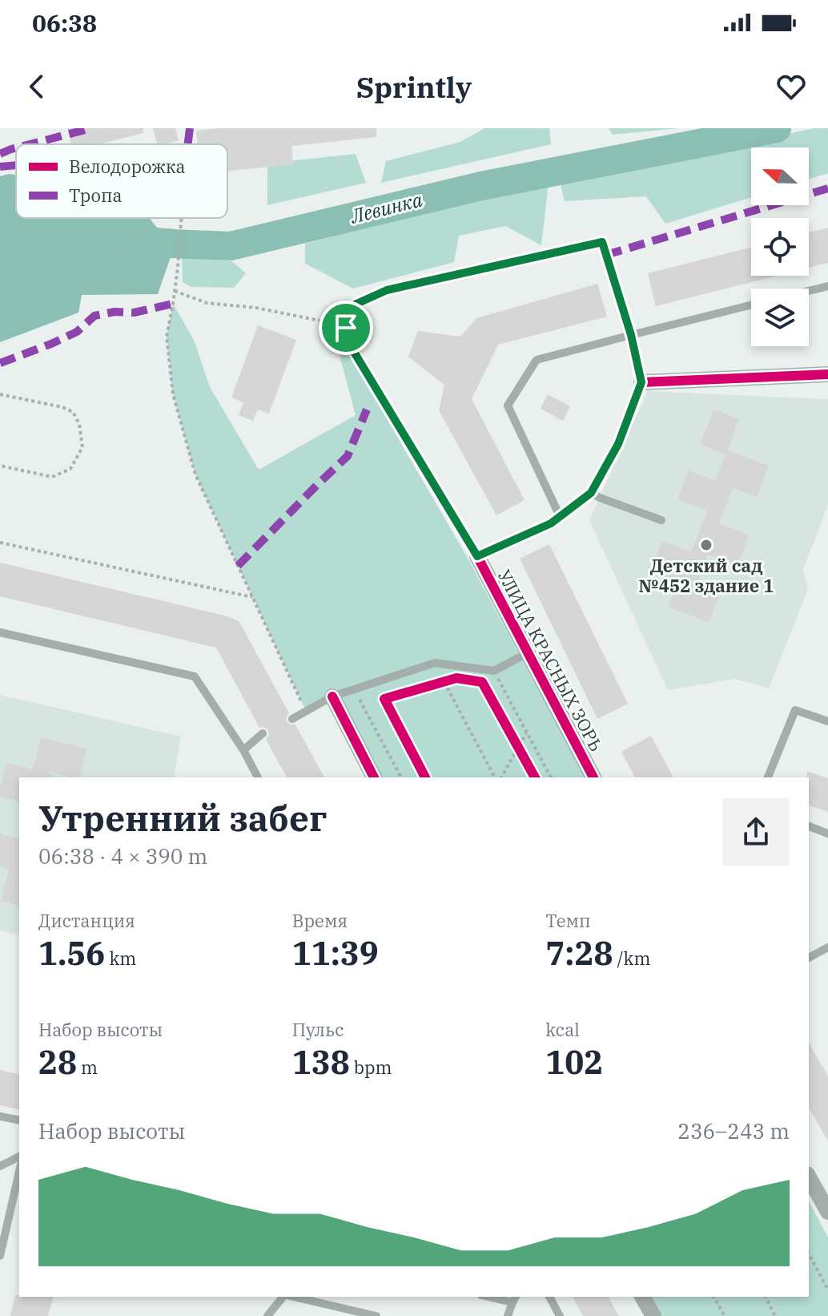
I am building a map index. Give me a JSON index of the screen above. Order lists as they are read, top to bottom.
{
  "streets": {
    "street": ["УЛИЦА КРАСНЫХ ЗОРЬ"]
  },
  "water": ["Левинка"],
  "places": ["Детский сад №452 здание 1"],
  "legend": ["Велодорожка", "Тропа"],
  "north": "left",
  "page": {
    "status": "06:38",
    "header": "Sprintly",
    "heading": ["Утренний забег", "06:38 · 4 × 390 m"],
    "stats": [
      ["Дистанция", "1.56 km"],
      ["Время", "11:39"],
      ["Темп", "7:28 /km"],
      ["Набор высоты", "28 m"],
      ["Пульс", "138 bpm"],
      ["kcal", "102"]
    ],
    "chart": ["Набор высоты", "236–243 m"]
  }
}
